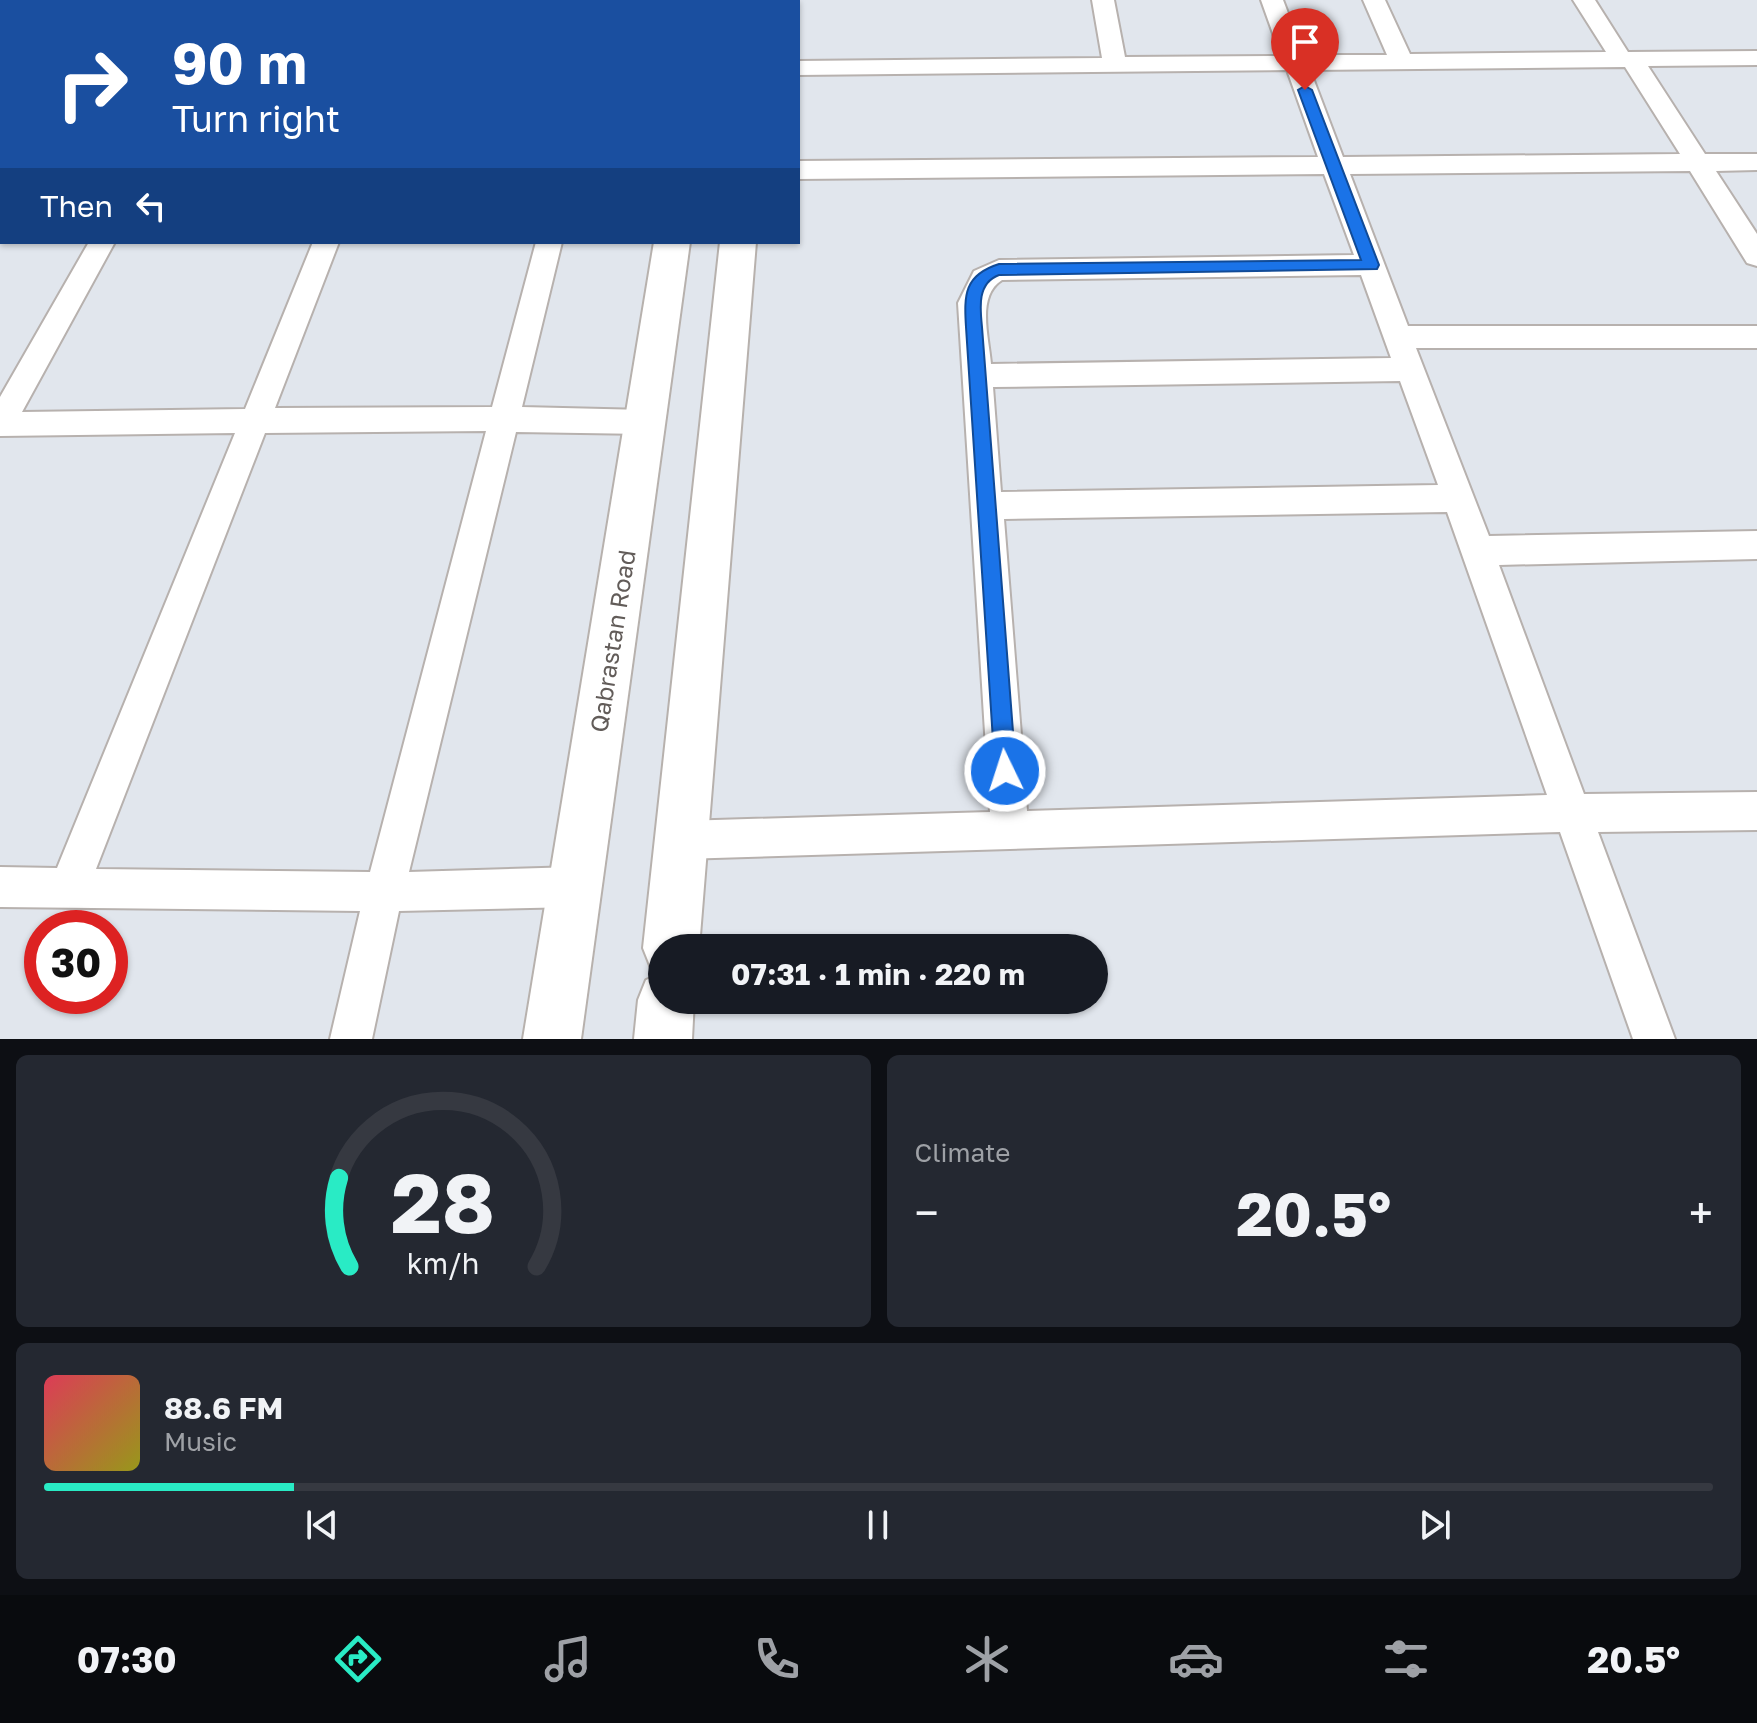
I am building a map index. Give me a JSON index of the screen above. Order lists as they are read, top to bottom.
{
  "streets": {
    "main road": ["Qabrastan Road"]
  },
  "page": {
    "turn": ["90 m", "Turn right"],
    "then": "Then",
    "limit": "30",
    "trip": "07:31 · 1 min · 220 m",
    "tile": "Climate",
    "heat": ["−", "20.5°", "+"],
    "song": ["88.6 FM", "Music"],
    "tabs": ["07:30", "20.5°"],
    "gauge": ["28", "km/h"]
  }
}
